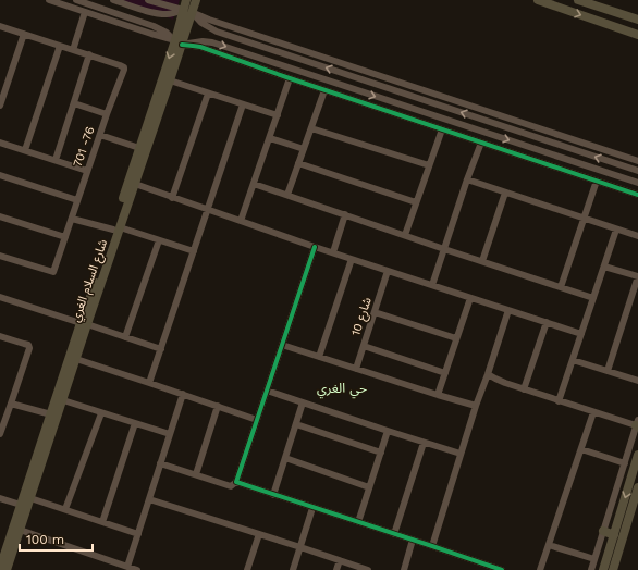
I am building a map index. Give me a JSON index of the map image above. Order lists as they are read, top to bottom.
{
  "streets": {
    "main road": ["شارع السلام الغري"],
    "street": ["701 -76", "شارع 10"]
  },
  "districts": ["حي الغري"],
  "scale_bar": "100 m"
}
